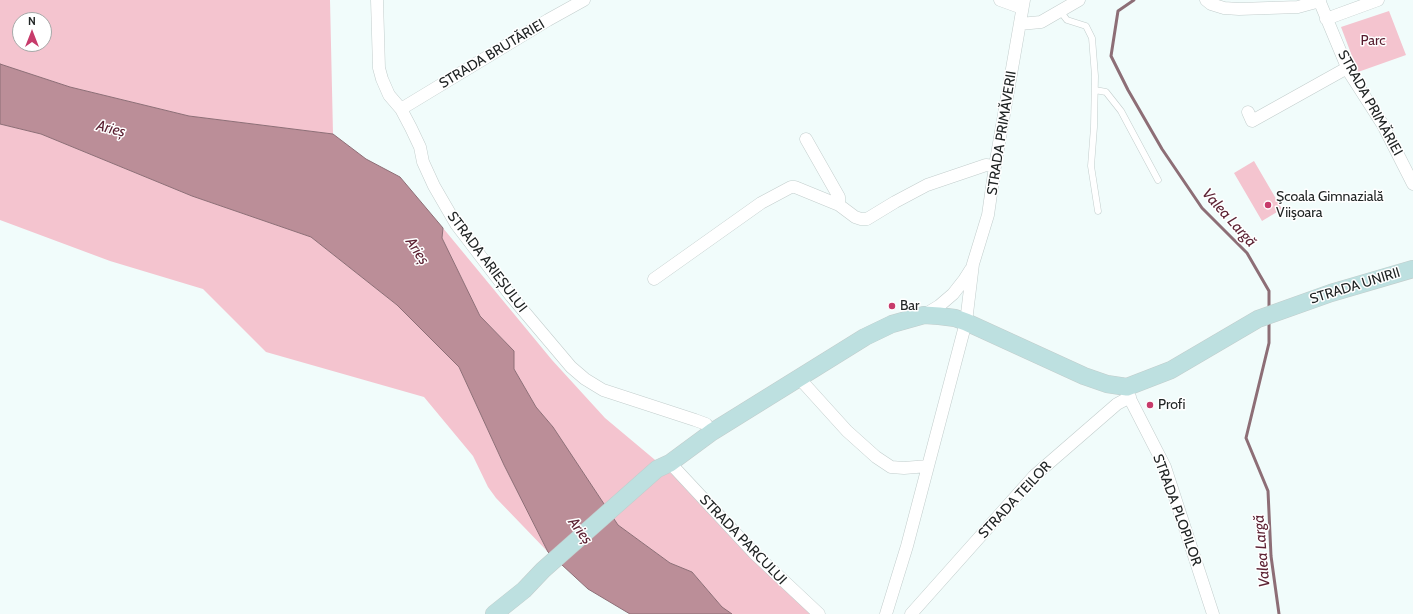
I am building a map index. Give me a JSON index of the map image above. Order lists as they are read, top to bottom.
{
  "streets": {
    "main road": ["STRADA UNIRII"],
    "street": [
      "STRADA BRUTĂRIEI",
      "STRADA PRIMĂRIEI",
      "STRADA PRIMĂVERII",
      "STRADA ARIEȘULUI",
      "STRADA TEILOR",
      "STRADA PLOPILOR",
      "STRADA PARCULUI"
    ]
  },
  "crossings": [
    ["STRADA BRUTĂRIEI", "STRADA ARIEȘULUI"],
    ["STRADA UNIRII", "STRADA TEILOR"],
    ["STRADA UNIRII", "STRADA PLOPILOR"],
    ["STRADA TEILOR", "STRADA PLOPILOR"]
  ],
  "water": ["Arieș", "Valea Largă"],
  "parks": ["Parc"],
  "places": ["Şcoala Gimnazială Viişoara", "Bar", "Profi"],
  "north": "top"
}
